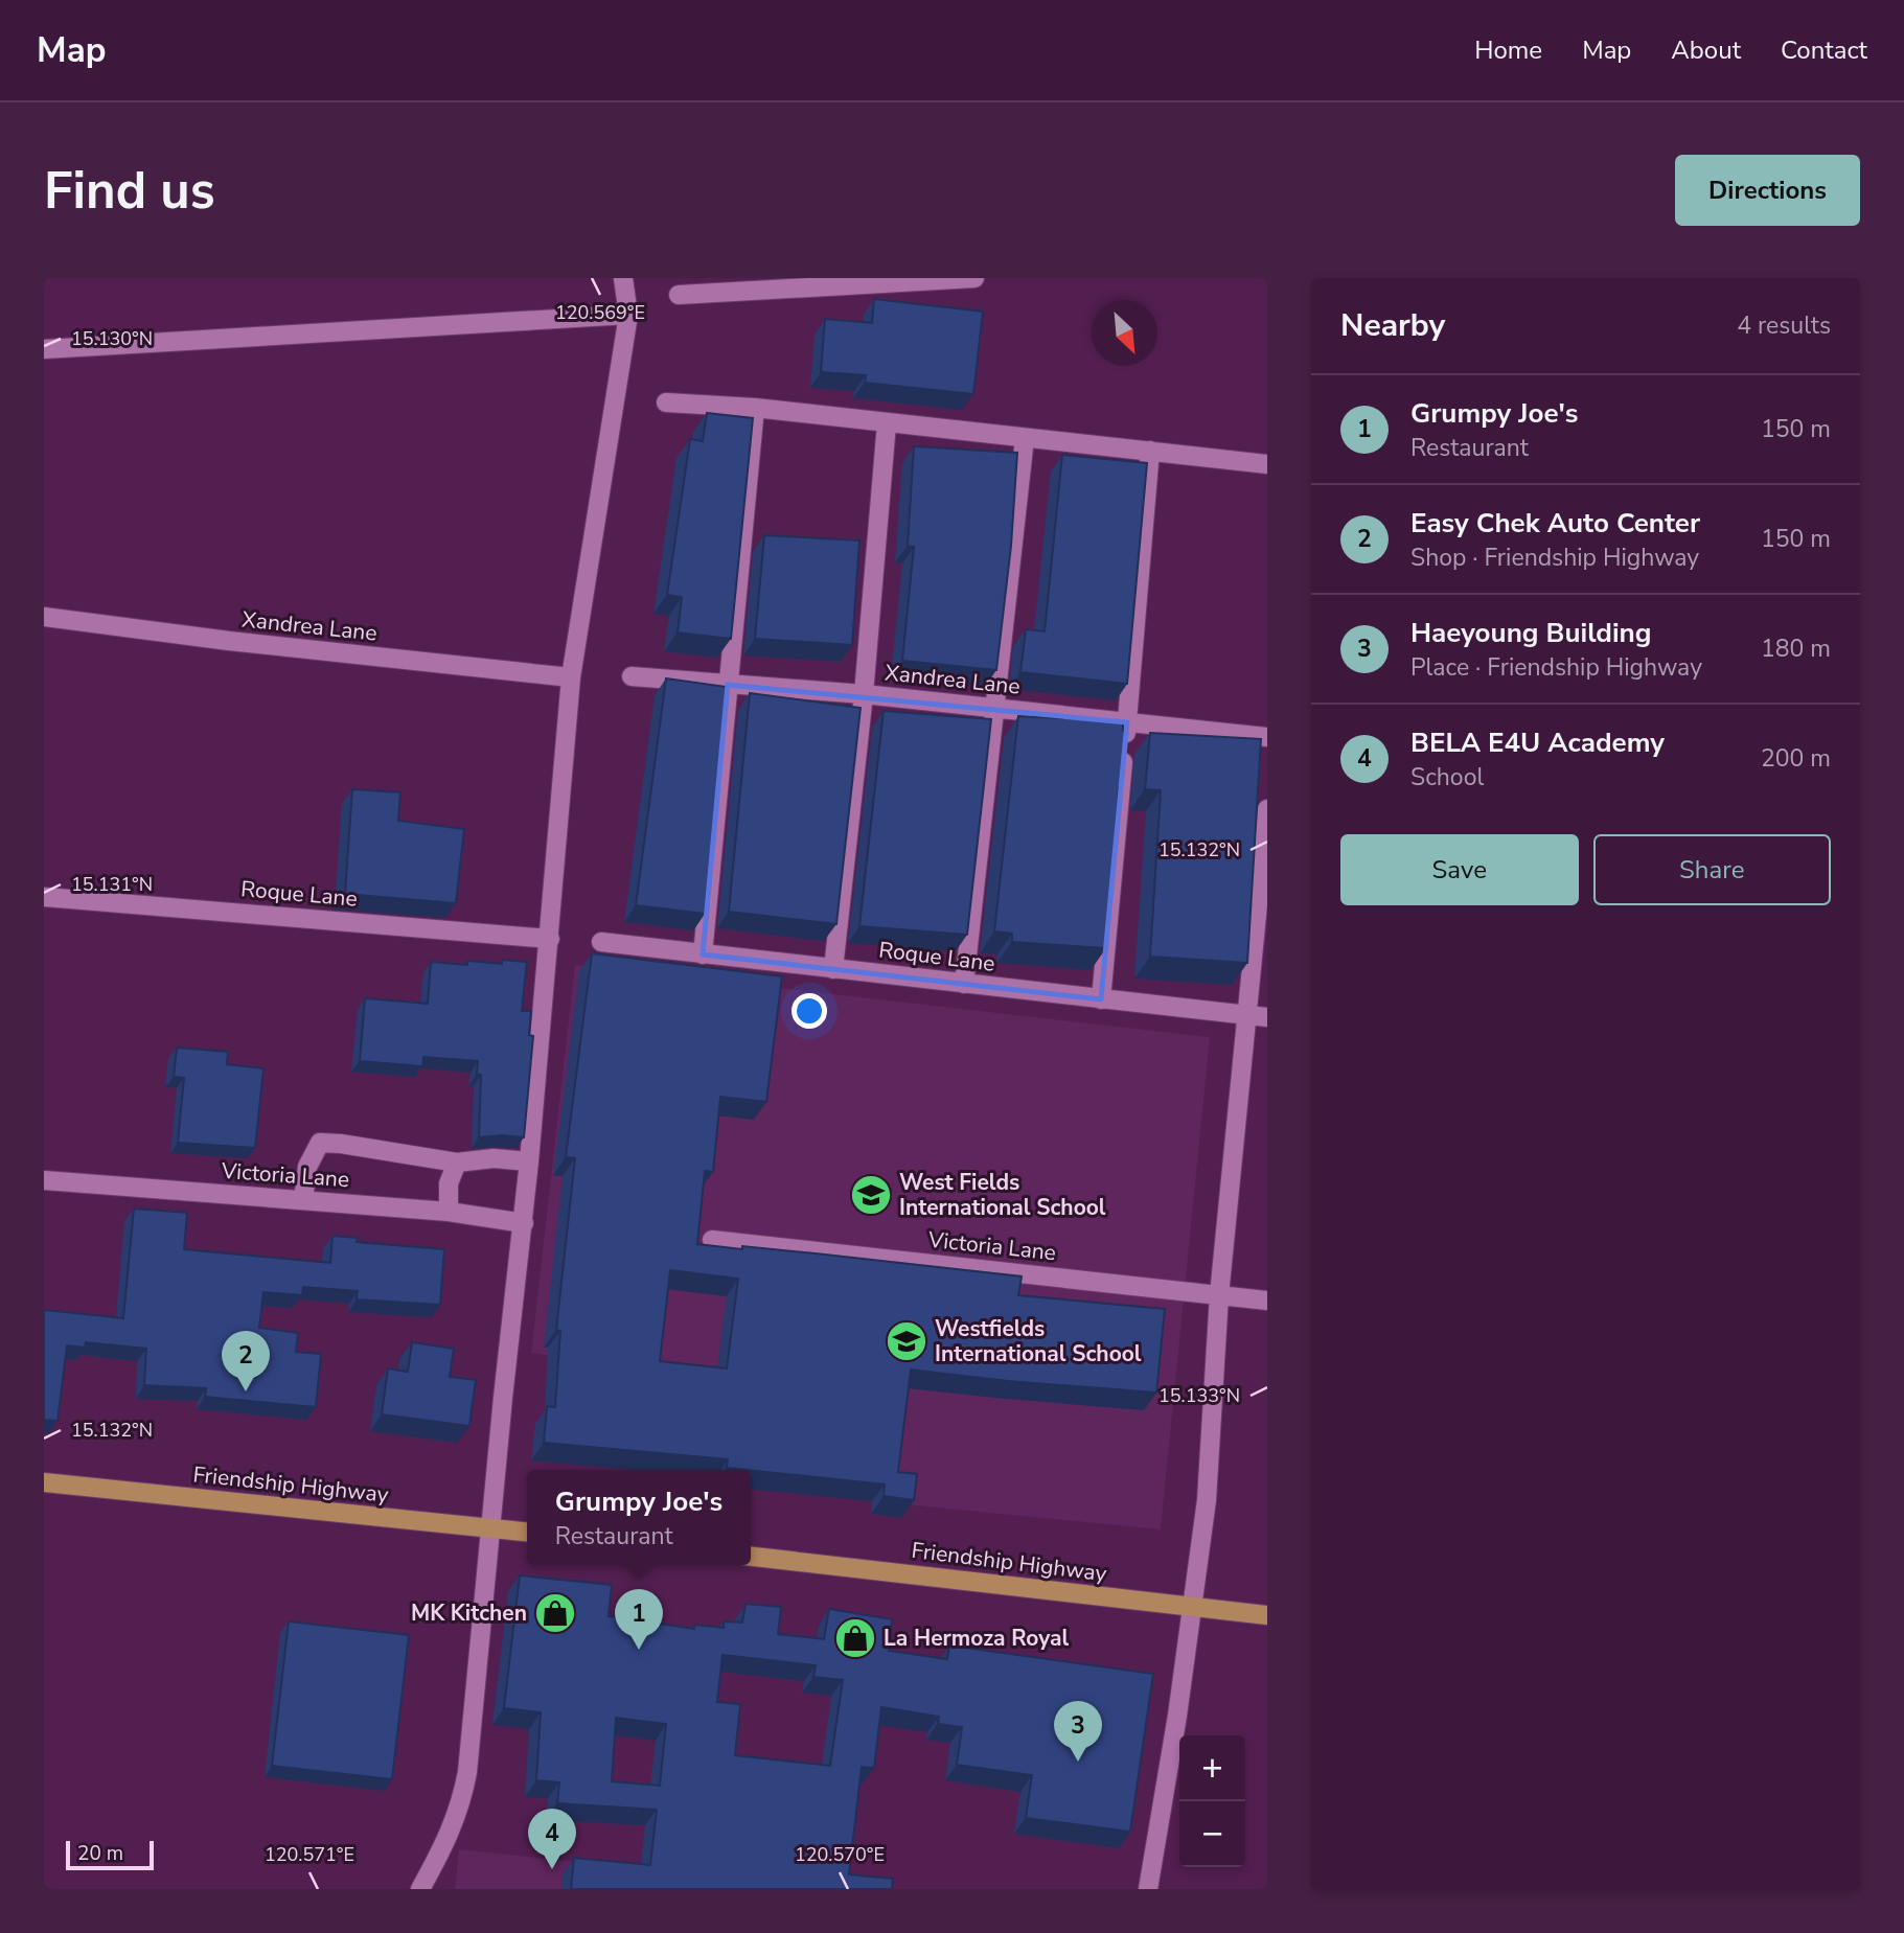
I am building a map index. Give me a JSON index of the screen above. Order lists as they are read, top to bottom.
{
  "streets": {
    "main road": ["Friendship Highway"],
    "street": ["Xandrea Lane", "Roque Lane", "Victoria Lane"]
  },
  "places": {
    "school or university": ["West Fields International School", "Westfields International School"],
    "shop": ["MK Kitchen", "La Hermoza Royal"]
  },
  "scale_bar": "20 m",
  "north": "bottom right",
  "page": {
    "header": "Map",
    "nav": [
      "Home",
      "Map",
      "About",
      "Contact"
    ],
    "buttons": [
      "Directions",
      ["Save", "Share"]
    ],
    "title": "Find us",
    "heading": ["Nearby", "4 results"],
    "list": [
      {
        "mark": "1",
        "name": "Grumpy Joe's",
        "note": "Restaurant",
        "value": "150 m"
      },
      {
        "mark": "2",
        "name": "Easy Chek Auto Center",
        "note": "Shop · Friendship Highway",
        "value": "150 m"
      },
      {
        "mark": "3",
        "name": "Haeyoung Building",
        "note": "Place · Friendship Highway",
        "value": "180 m"
      },
      {
        "mark": "4",
        "name": "BELA E4U Academy",
        "note": "School",
        "value": "200 m"
      }
    ],
    "pins": [
      "2",
      "1",
      "3",
      "4"
    ],
    "popup": ["Grumpy Joe's", "Restaurant"],
    "map_buttons": ["+", "−"],
    "scale": "20 m"
  },
  "coordinates": [
    "120.569°E",
    "15.130°N",
    "15.132°N",
    "15.131°N",
    "15.133°N",
    "120.571°E",
    "120.570°E"
  ]
}
